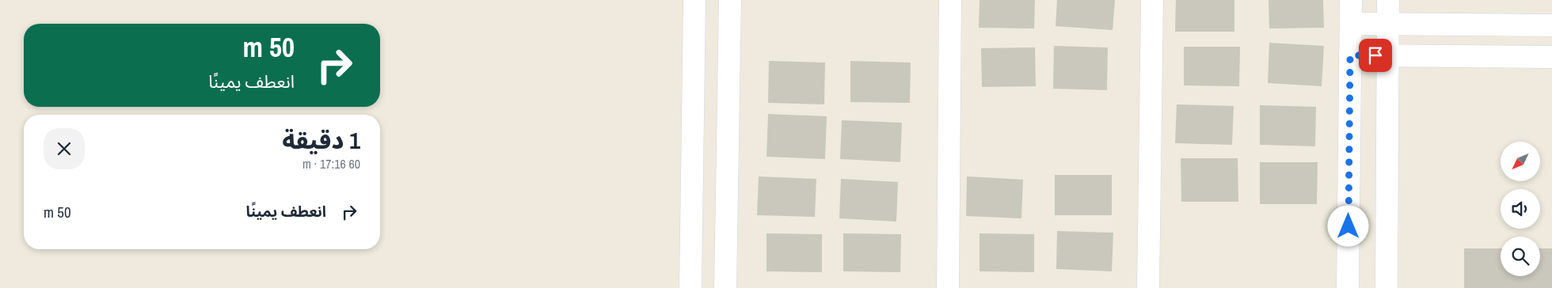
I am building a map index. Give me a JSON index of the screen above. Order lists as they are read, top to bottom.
{
  "north": "bottom left",
  "page": {
    "turn": ["50 m", "انعطف يمينًا"],
    "heading": ["1 دقيقة", "60 m · 17:16"],
    "list": [
      {
        "name": "انعطف يمينًا",
        "value": "50 m"
      }
    ]
  }
}
